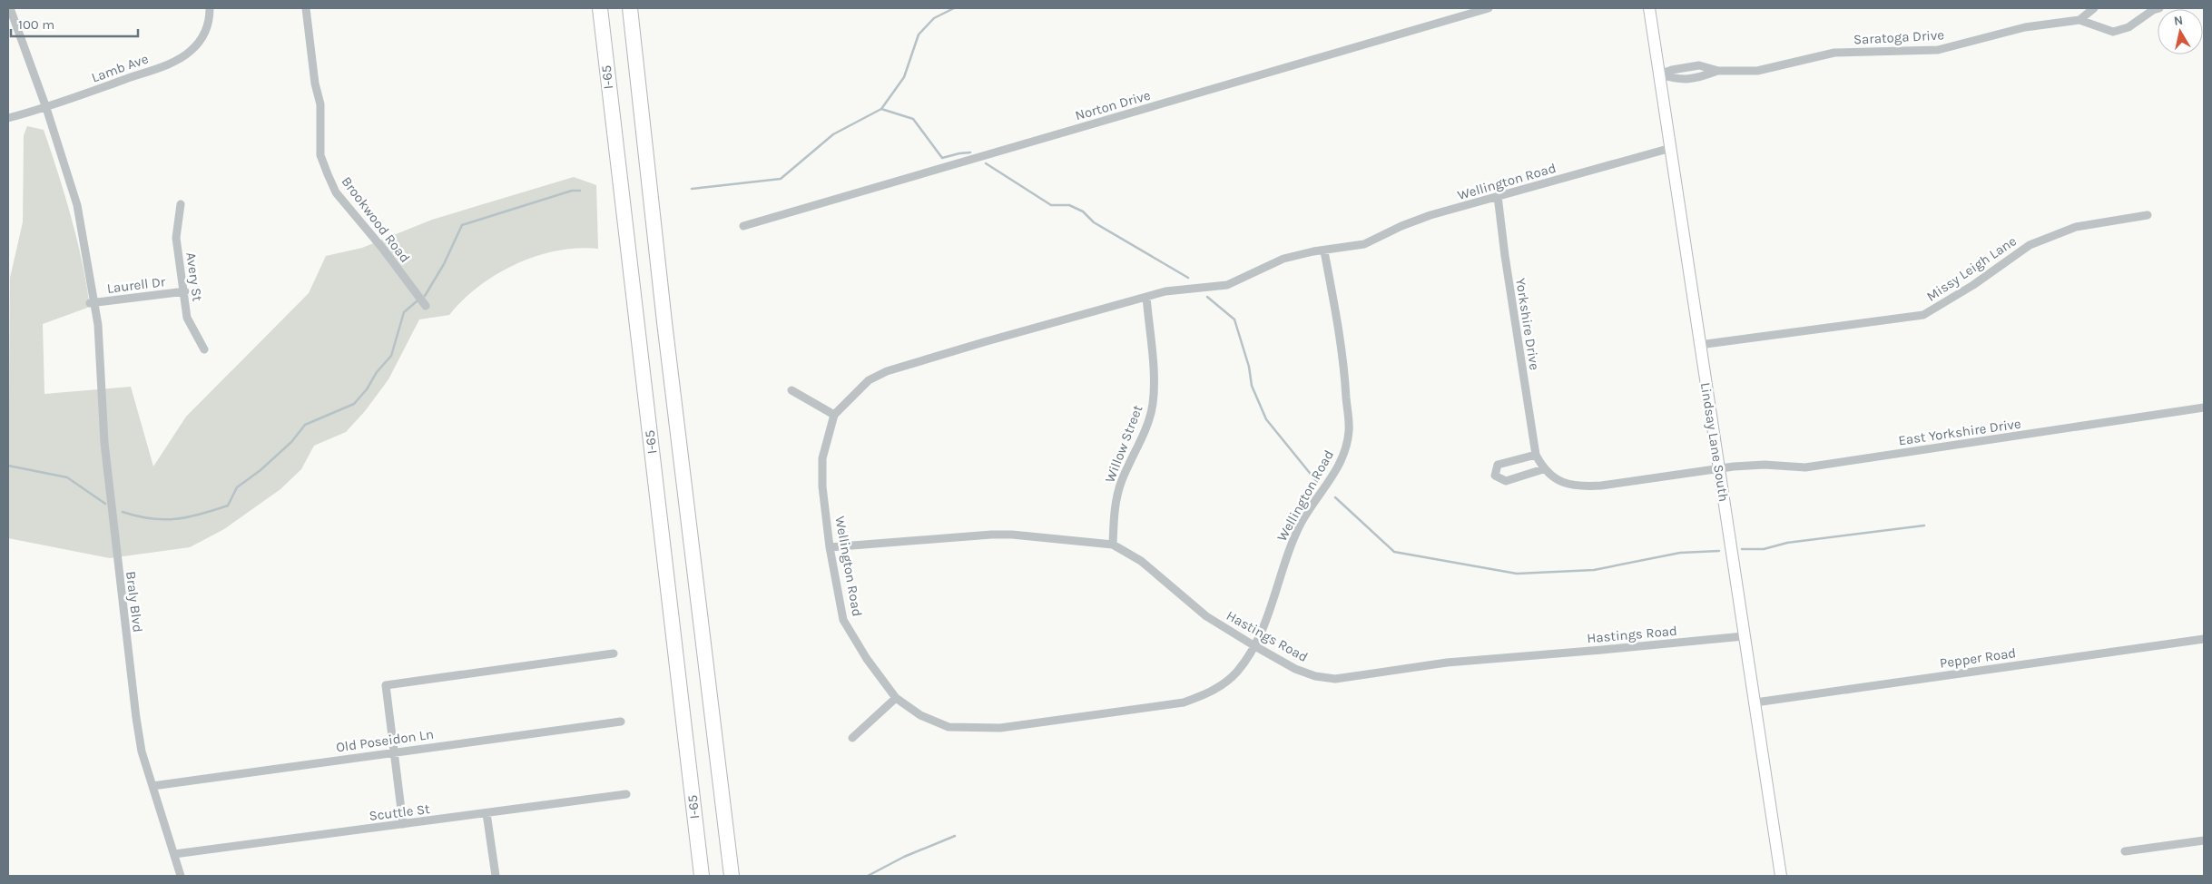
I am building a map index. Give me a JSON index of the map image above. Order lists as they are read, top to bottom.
{
  "streets": {
    "highway": ["I-65"],
    "street": [
      "Saratoga Drive",
      "Lamb Ave",
      "Norton Drive",
      "Wellington Road",
      "Brookwood Road",
      "Missy Leigh Lane",
      "Avery St",
      "Laurell Dr",
      "Yorkshire Drive",
      "East Yorkshire Drive",
      "Lindsay Lane South",
      "Willow Street",
      "Braly Blvd",
      "Hastings Road",
      "Pepper Road",
      "Old Poseidon Ln",
      "Scuttle St"
    ]
  },
  "crossings": [
    ["Saratoga Drive", "Lindsay Lane South"],
    ["Lamb Ave", "Braly Blvd"],
    ["Wellington Road", "Yorkshire Drive"],
    ["Wellington Road", "Lindsay Lane South"],
    ["Wellington Road", "Willow Street"],
    ["Wellington Road", "Hastings Road"],
    ["Missy Leigh Lane", "Lindsay Lane South"],
    ["Avery St", "Laurell Dr"],
    ["Laurell Dr", "Braly Blvd"],
    ["Yorkshire Drive", "East Yorkshire Drive"],
    ["Yorkshire Drive", "Lindsay Lane South"],
    ["East Yorkshire Drive", "Lindsay Lane South"],
    ["Lindsay Lane South", "Hastings Road"],
    ["Lindsay Lane South", "Pepper Road"],
    ["Willow Street", "Hastings Road"],
    ["Braly Blvd", "Old Poseidon Ln"],
    ["Braly Blvd", "Scuttle St"]
  ],
  "scale_bar": "100 m",
  "north": "top"
}
